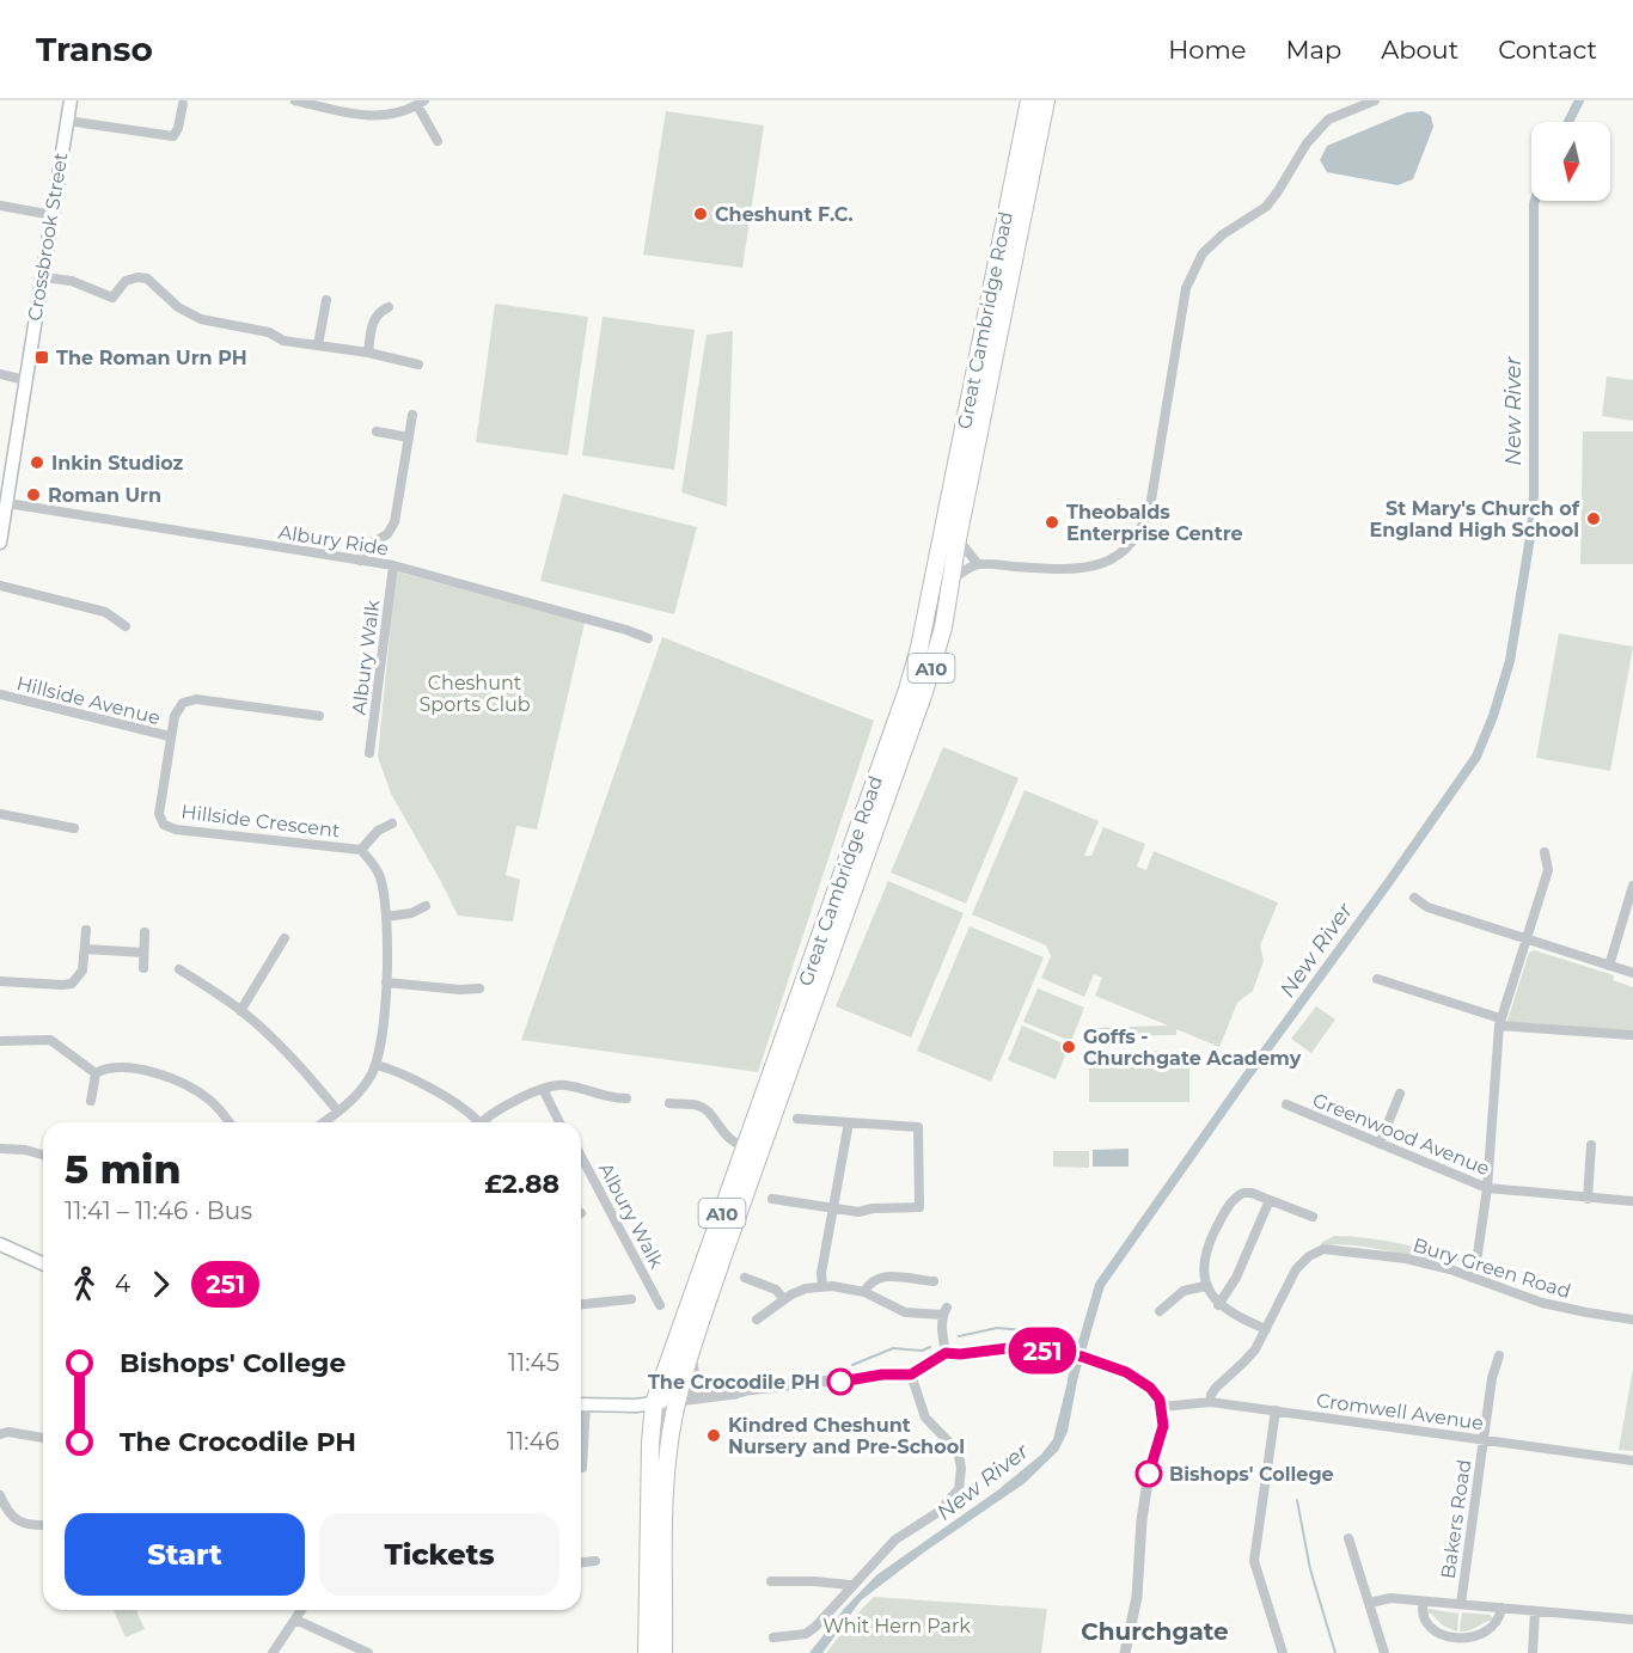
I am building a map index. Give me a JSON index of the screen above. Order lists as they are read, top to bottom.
{
  "streets": {
    "highway": ["Great Cambridge Road", "A10"],
    "main road": ["Crossbrook Street"],
    "street": [
      "Albury Ride",
      "Albury Walk",
      "Hillside Avenue",
      "Hillside Crescent",
      "Greenwood Avenue",
      "Bury Green Road",
      "Cromwell Avenue",
      "Bakers Road"
    ]
  },
  "crossings": [
    ["Crossbrook Street", "Albury Ride"],
    ["Albury Ride", "Albury Walk"],
    ["Hillside Avenue", "Hillside Crescent"],
    ["Bury Green Road", "Cromwell Avenue"],
    ["Cromwell Avenue", "Bakers Road"]
  ],
  "districts": ["Churchgate"],
  "water": ["New River"],
  "parks": ["Cheshunt Sports Club", "Whit Hern Park"],
  "places": {
    "other": [
      "Cheshunt F.C.",
      "Inkin Studioz",
      "Roman Urn",
      "St Mary's Church of England High School",
      "Theobalds Enterprise Centre",
      "Goffs - Churchgate Academy",
      "The Crocodile PH",
      "Kindred Cheshunt Nursery and Pre-School",
      "Bishops' College"
    ],
    "transit": ["The Roman Urn PH"]
  },
  "lines": ["bus line 251"],
  "north": "bottom",
  "page": {
    "header": "Transo",
    "nav": [
      "Home",
      "Map",
      "About",
      "Contact"
    ],
    "on_map": "251",
    "heading": ["5 min", "11:41 – 11:46 · Bus", "£2.88"],
    "legs": ["4", "251"],
    "list": [
      {
        "name": "Bishops' College",
        "value": "11:45"
      },
      {
        "name": "The Crocodile PH",
        "value": "11:46"
      }
    ],
    "buttons": ["Start", "Tickets"]
  }
}
